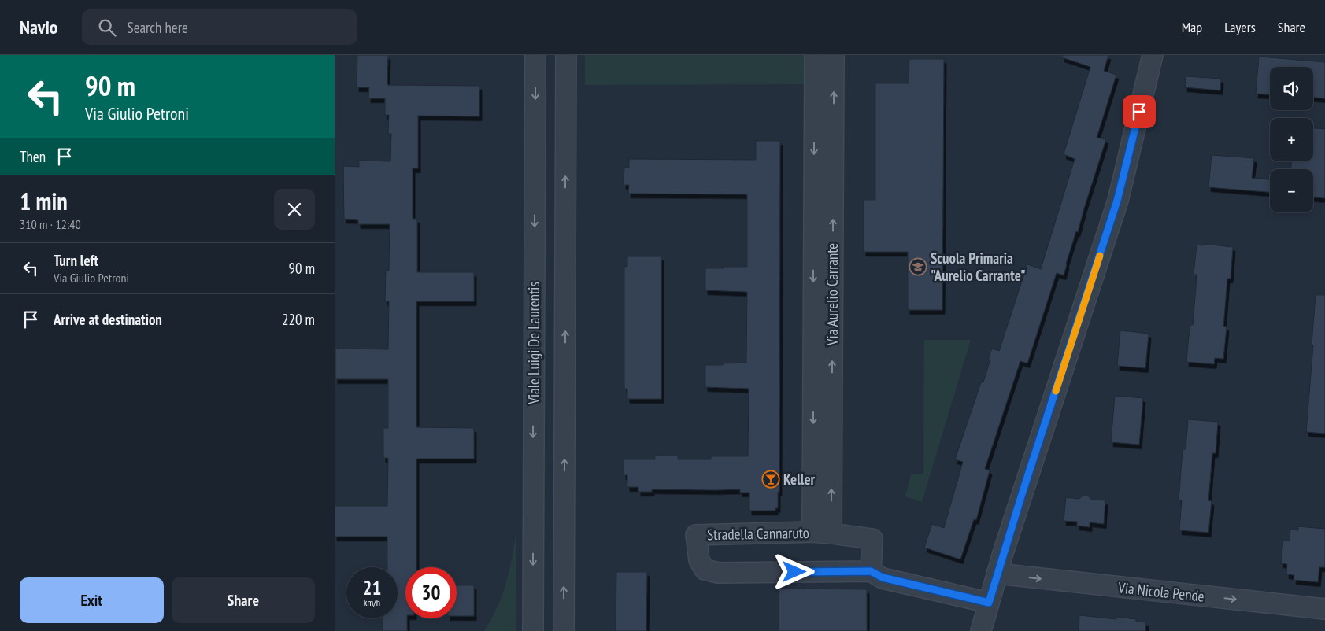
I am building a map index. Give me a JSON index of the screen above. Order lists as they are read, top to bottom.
{
  "streets": {
    "street": [
      "Via Aurelio Carrante",
      "Viale Luigi De Laurentis",
      "Stradella Cannaruto",
      "Via Nicola Pende"
    ]
  },
  "crossings": [
    ["Via Aurelio Carrante", "Stradella Cannaruto"]
  ],
  "one_way": ["Via Nicola Pende"],
  "places": {
    "school or university": ["Scuola Primaria \"Aurelio Carrante\""],
    "bar": ["Keller"]
  },
  "page": {
    "header": "Navio",
    "search": "Search here",
    "nav": ["Map", "Layers", "Share"],
    "turn": ["90 m", "Via Giulio Petroni"],
    "map_buttons": ["+", "−"],
    "then": "Then",
    "heading": ["1 min", "310 m · 12:40"],
    "list": [
      {
        "name": "Turn left",
        "note": "Via Giulio Petroni",
        "value": "90 m"
      },
      {
        "name": "Arrive at destination",
        "value": "220 m"
      }
    ],
    "speed": "21 km/h",
    "limit": "30",
    "buttons": ["Exit", "Share"]
  }
}
